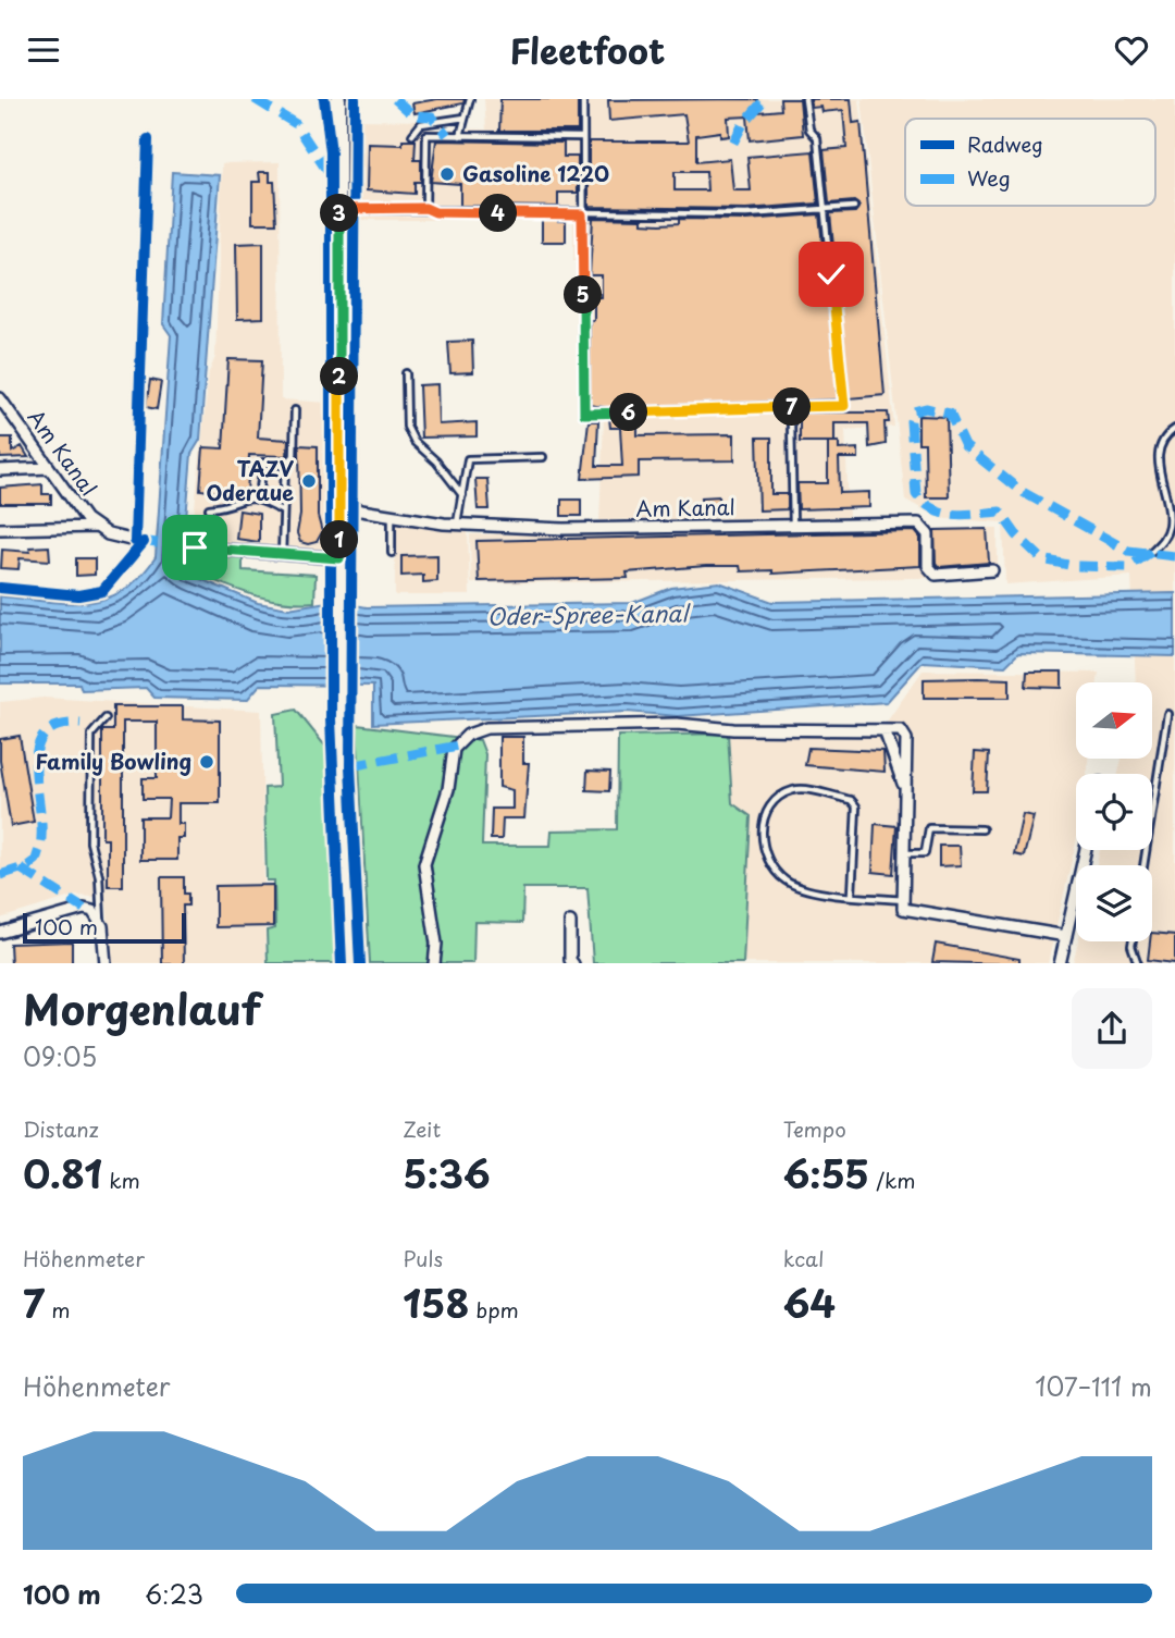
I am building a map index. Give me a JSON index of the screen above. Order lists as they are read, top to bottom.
{
  "streets": {
    "street": ["Am Kanal"]
  },
  "water": ["Oder-Spree-Kanal"],
  "places": ["Gasoline 1220", "TAZV Oderaue", "Family Bowling"],
  "legend": ["Radweg", "Weg"],
  "scale_bar": "100 m",
  "north": "right",
  "page": {
    "header": "Fleetfoot",
    "pins": [
      "3",
      "4",
      "5",
      "2",
      "7",
      "6",
      "1"
    ],
    "scale": "100 m",
    "heading": ["Morgenlauf", "09:05"],
    "stats": [
      ["Distanz", "0.81 km"],
      ["Zeit", "5:36"],
      ["Tempo", "6:55 /km"],
      ["Höhenmeter", "7 m"],
      ["Puls", "158 bpm"],
      ["kcal", "64"]
    ],
    "chart": ["Höhenmeter", "107–111 m"],
    "list": [
      {
        "name": "100 m",
        "note": "6:23"
      }
    ]
  }
}
